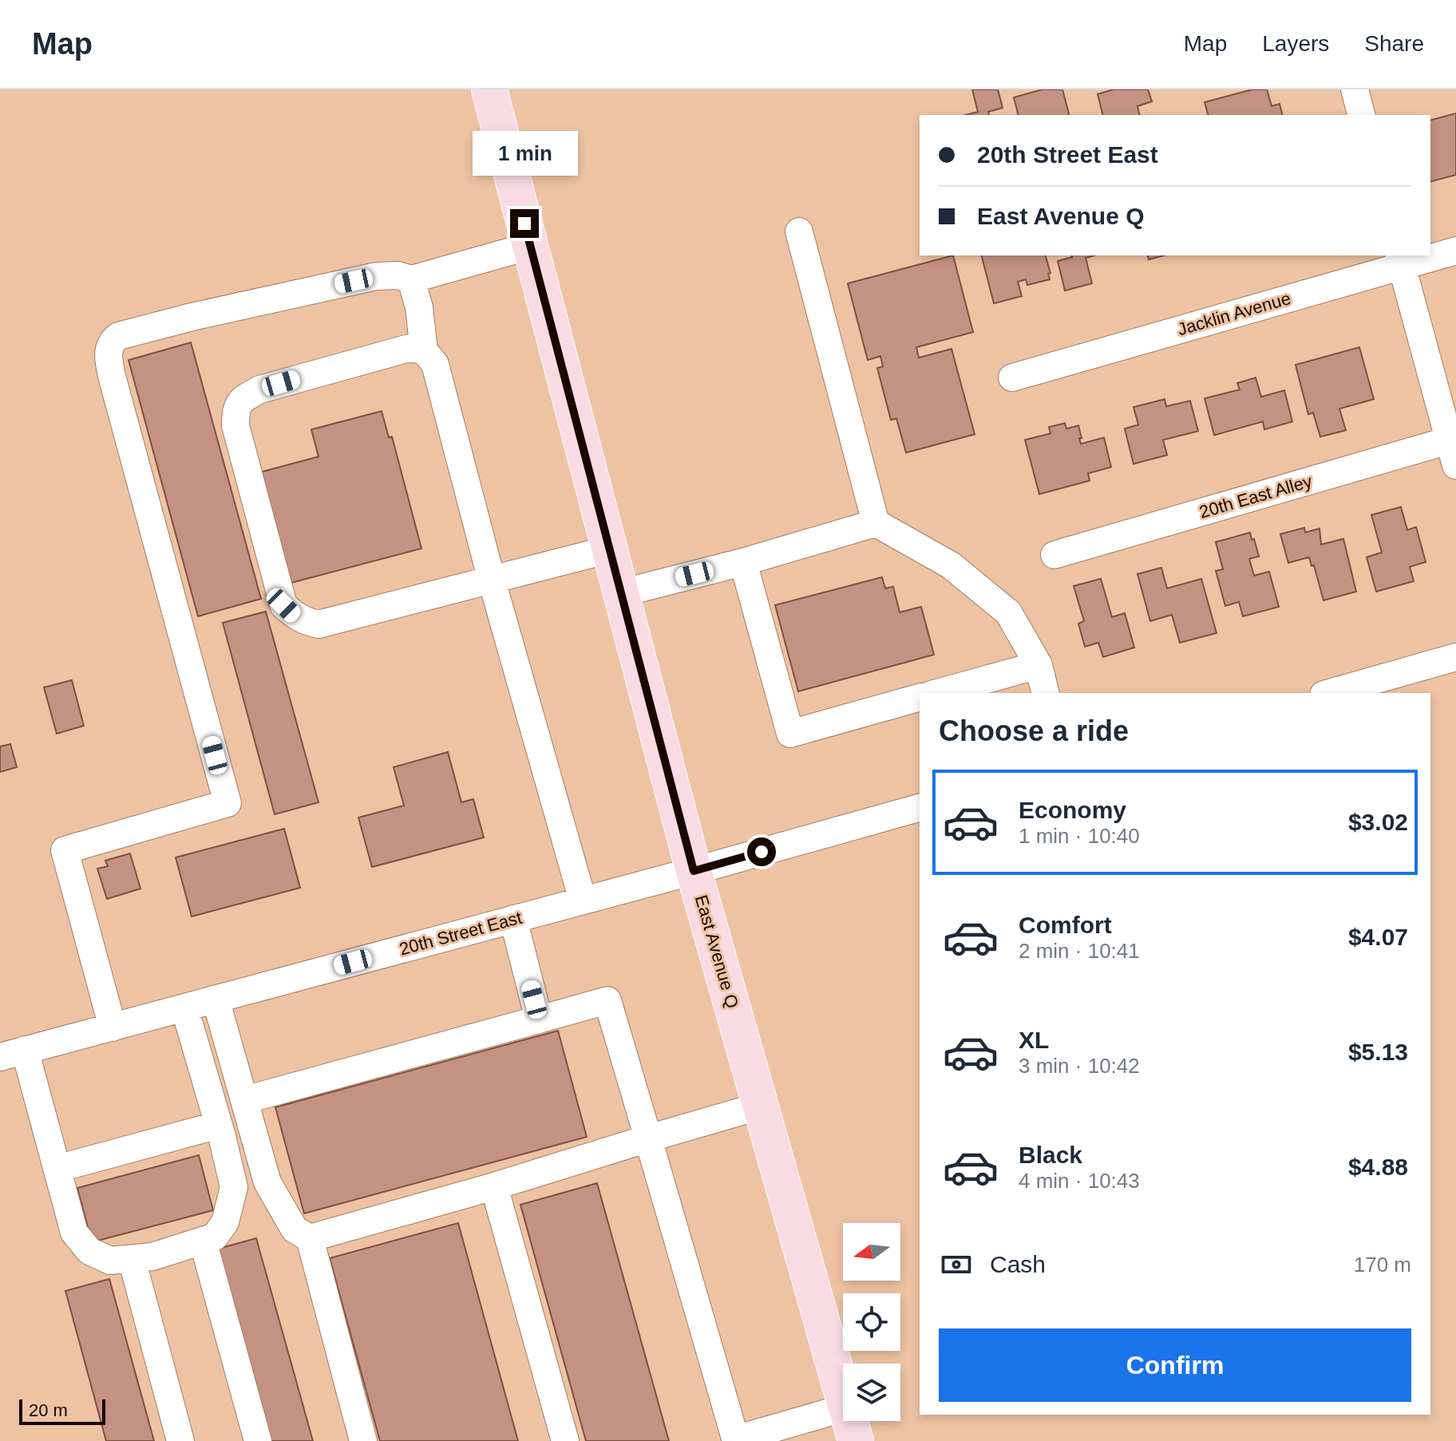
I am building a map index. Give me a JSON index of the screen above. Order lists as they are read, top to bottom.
{
  "streets": {
    "main road": ["East Avenue Q"],
    "street": ["Jacklin Avenue", "20th East Alley", "20th Street East"]
  },
  "crossings": [
    ["20th Street East", "East Avenue Q"]
  ],
  "scale_bar": "20 m",
  "north": "left",
  "page": {
    "header": "Map",
    "nav": ["Map", "Layers", "Share"],
    "banner": ["20th Street East", "East Avenue Q"],
    "bubble": "1 min",
    "heading": "Choose a ride",
    "list": [
      {
        "name": "Economy",
        "note": "1 min · 10:40",
        "value": "$3.02"
      },
      {
        "name": "Comfort",
        "note": "2 min · 10:41",
        "value": "$4.07"
      },
      {
        "name": "XL",
        "note": "3 min · 10:42",
        "value": "$5.13"
      },
      {
        "name": "Black",
        "note": "4 min · 10:43",
        "value": "$4.88"
      }
    ],
    "pay": ["Cash", "170 m"],
    "buttons": "Confirm",
    "scale": "20 m"
  }
}
